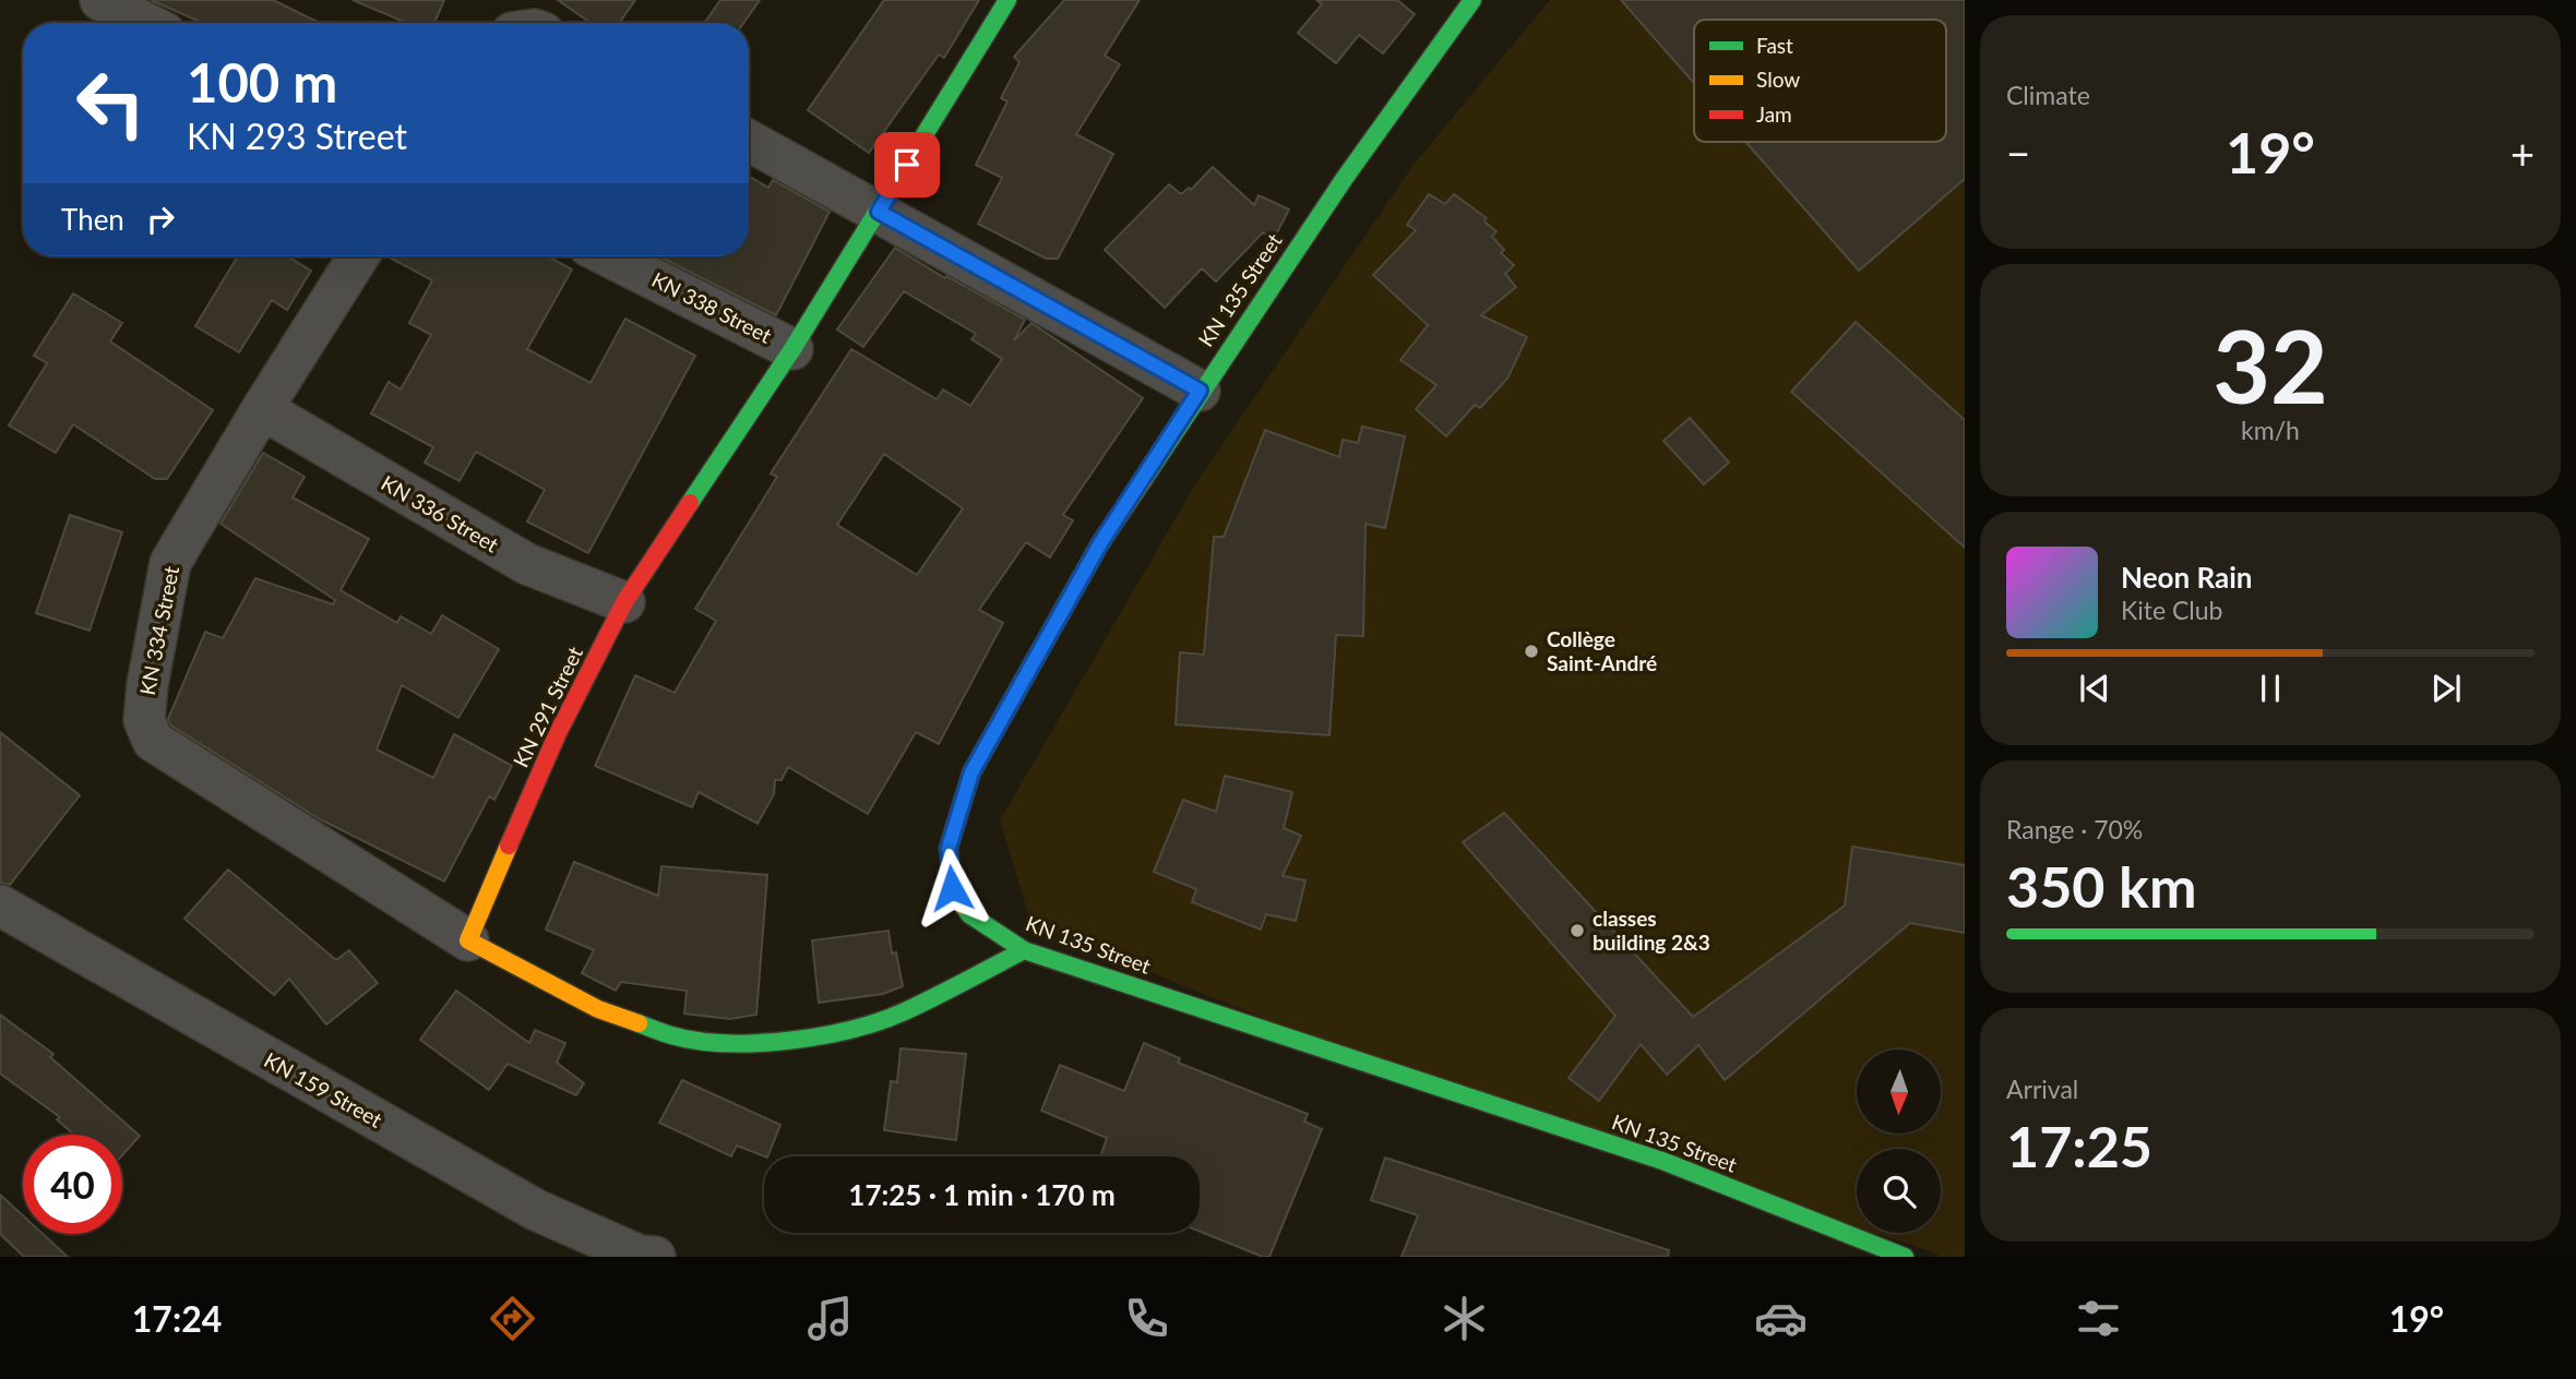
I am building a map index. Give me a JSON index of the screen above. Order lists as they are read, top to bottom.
{
  "streets": {
    "street": [
      "KN 135 Street",
      "KN 338 Street",
      "KN 336 Street",
      "KN 334 Street",
      "KN 291 Street",
      "KN 159 Street"
    ]
  },
  "crossings": [
    ["KN 338 Street", "KN 291 Street"],
    ["KN 336 Street", "KN 334 Street"],
    ["KN 336 Street", "KN 291 Street"],
    ["KN 334 Street", "KN 291 Street"]
  ],
  "places": ["Collège Saint-André", "classes building 2&3"],
  "legend": ["Fast", "Slow", "Jam"],
  "north": "bottom",
  "page": {
    "tile": [
      "Climate",
      ["32", "km/h"],
      ["Range · 70%", "350 km"],
      ["Arrival", "17:25"]
    ],
    "turn": ["100 m", "KN 293 Street"],
    "heat": ["−", "19°", "+"],
    "then": "Then",
    "song": ["Neon Rain", "Kite Club"],
    "limit": "40",
    "trip": "17:25 · 1 min · 170 m",
    "tabs": ["17:24", "19°"]
  }
}
